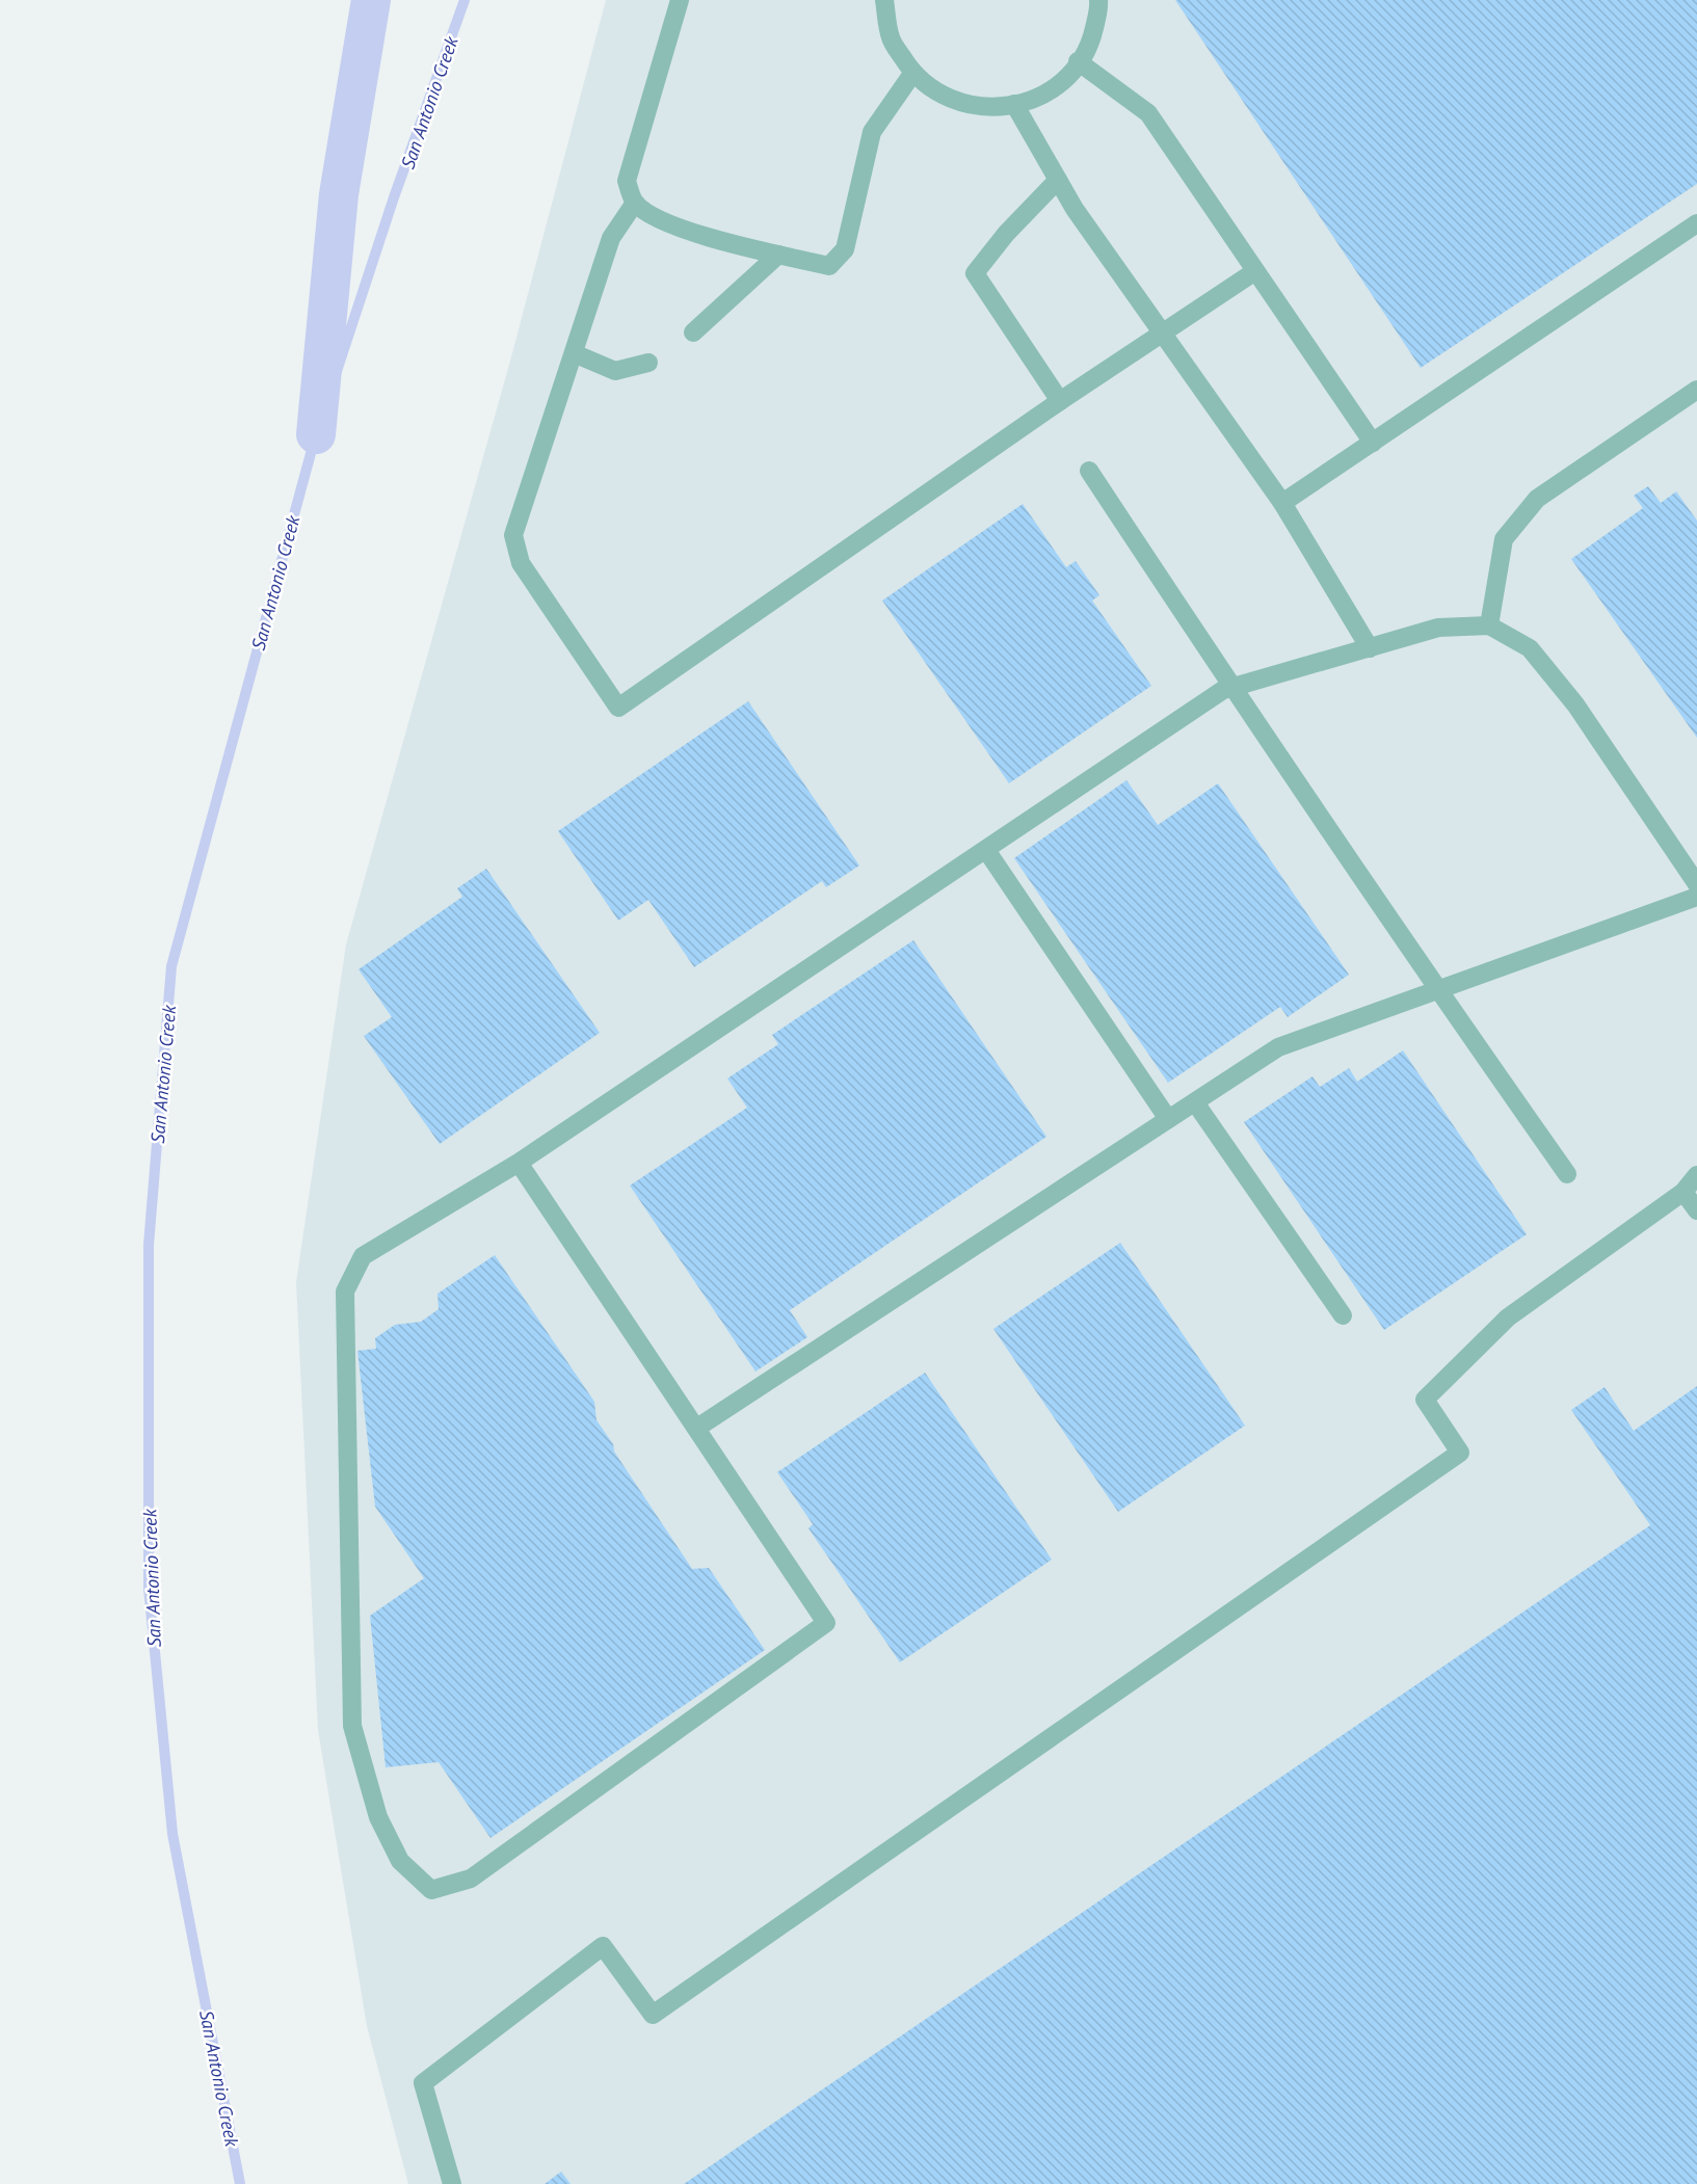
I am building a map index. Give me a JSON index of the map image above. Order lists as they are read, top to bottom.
{
  "water": ["San Antonio Creek"]
}
